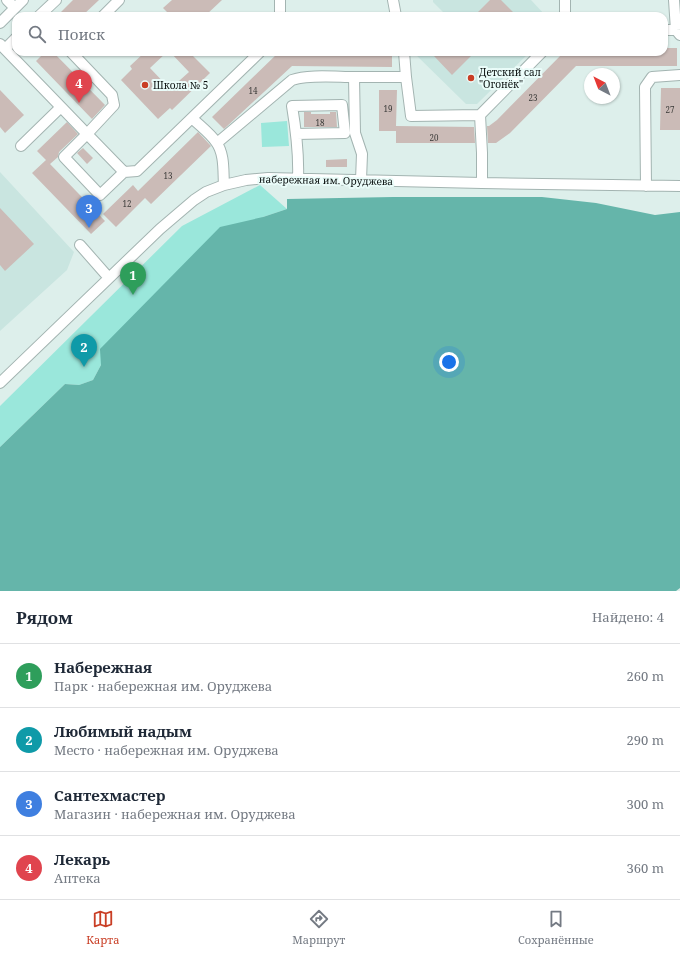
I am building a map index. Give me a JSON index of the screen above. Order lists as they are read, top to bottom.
{
  "streets": {
    "street": ["набережная им. Оруджева"]
  },
  "places": ["Детский сал \"Огонёк\"", "Школа № 5"],
  "house_numbers": [
    "14",
    "23",
    "19",
    "27",
    "18",
    "20",
    "13",
    "12"
  ],
  "north": "top left",
  "page": {
    "search": "Поиск",
    "pins": [
      "4",
      "3",
      "1",
      "2"
    ],
    "heading": ["Рядом", "Найдено: 4"],
    "list": [
      {
        "mark": "1",
        "name": "Набережная",
        "note": "Парк · набережная им. Оруджева",
        "value": "260 m"
      },
      {
        "mark": "2",
        "name": "Любимый надым",
        "note": "Место · набережная им. Оруджева",
        "value": "290 m"
      },
      {
        "mark": "3",
        "name": "Сантехмастер",
        "note": "Магазин · набережная им. Оруджева",
        "value": "300 m"
      },
      {
        "mark": "4",
        "name": "Лекарь",
        "note": "Аптека",
        "value": "360 m"
      }
    ],
    "nav": ["Карта", "Маршрут", "Сохранённые"]
  }
}
